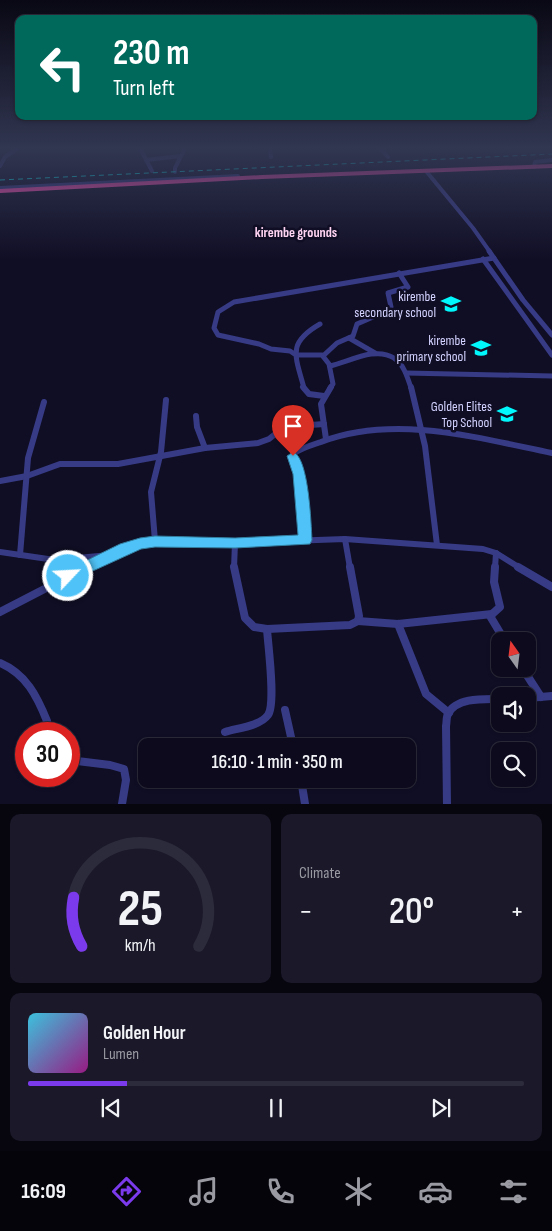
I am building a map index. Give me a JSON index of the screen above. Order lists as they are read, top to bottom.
{
  "districts": ["kirembe grounds"],
  "places": {
    "school or university": ["kirembe secondary school", "kirembe primary school", "Golden Elites Top School"]
  },
  "north": "top",
  "page": {
    "turn": ["230 m", "Turn left"],
    "limit": "30",
    "trip": "16:10 · 1 min · 350 m",
    "tile": "Climate",
    "heat": ["−", "20°", "+"],
    "song": ["Golden Hour", "Lumen"],
    "tabs": "16:09",
    "gauge": ["25", "km/h"]
  }
}
